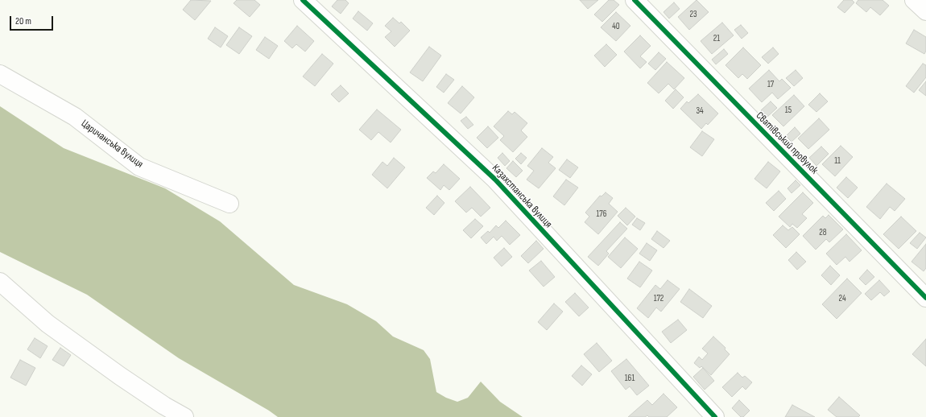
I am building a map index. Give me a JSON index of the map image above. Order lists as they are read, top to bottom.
{
  "streets": {
    "street": ["Сватівський провулок", "Царичанська вулиця", "Казахстанська вулиця"]
  },
  "house_numbers": [
    "23",
    "40",
    "21",
    "17",
    "15",
    "34",
    "11",
    "176",
    "28",
    "172",
    "24",
    "161"
  ],
  "scale_bar": "20 m"
}
